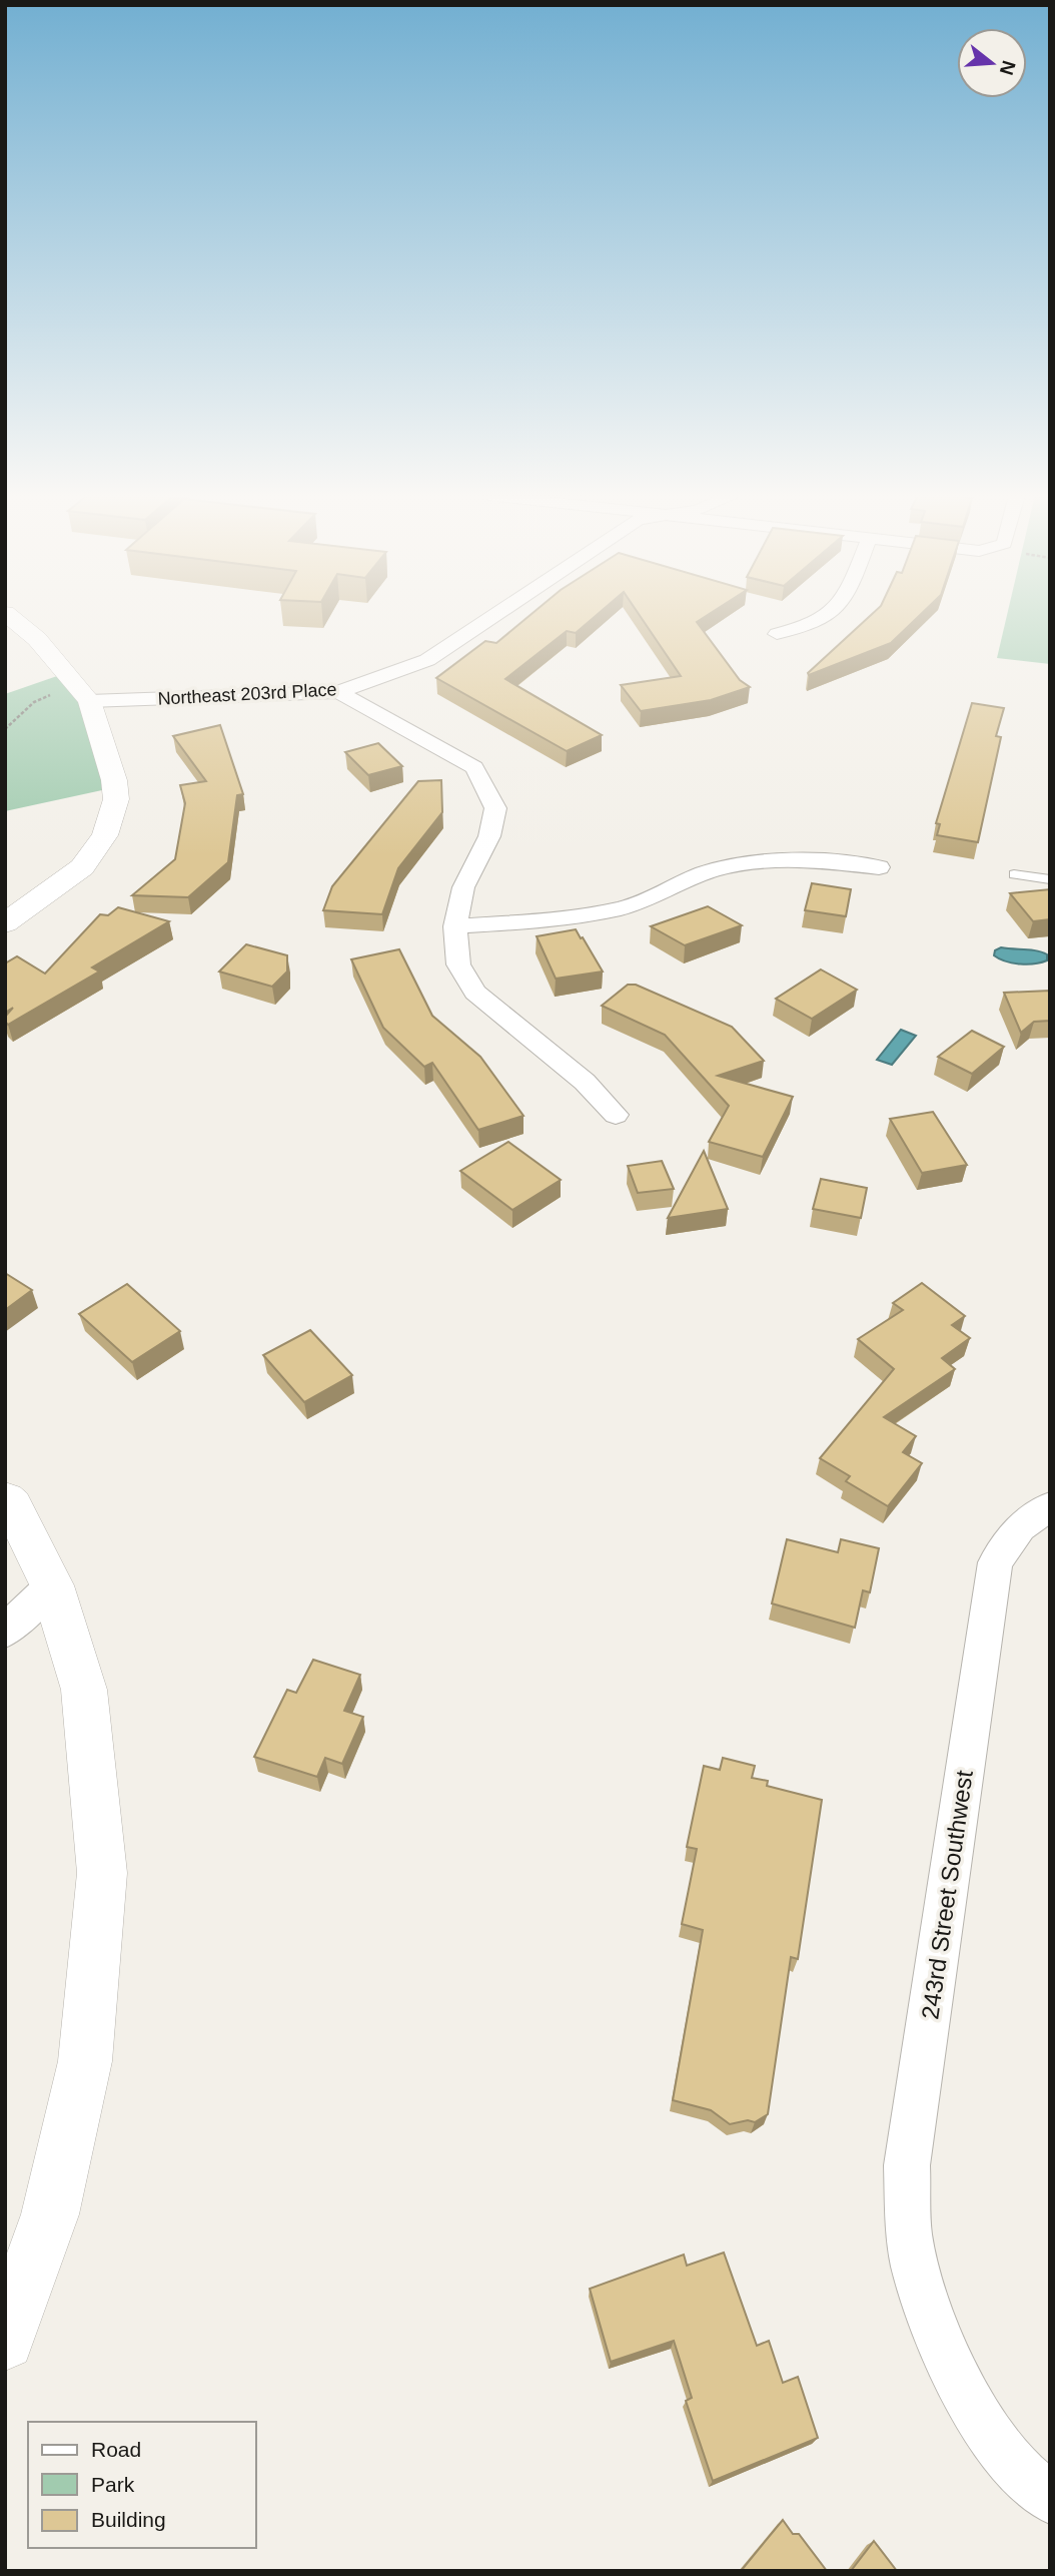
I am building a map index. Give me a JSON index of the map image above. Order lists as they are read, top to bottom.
{
  "streets": {
    "street": ["Northeast 203rd Place", "243rd Street Southwest"]
  },
  "legend": ["Road", "Park", "Building"],
  "north": "right"
}
